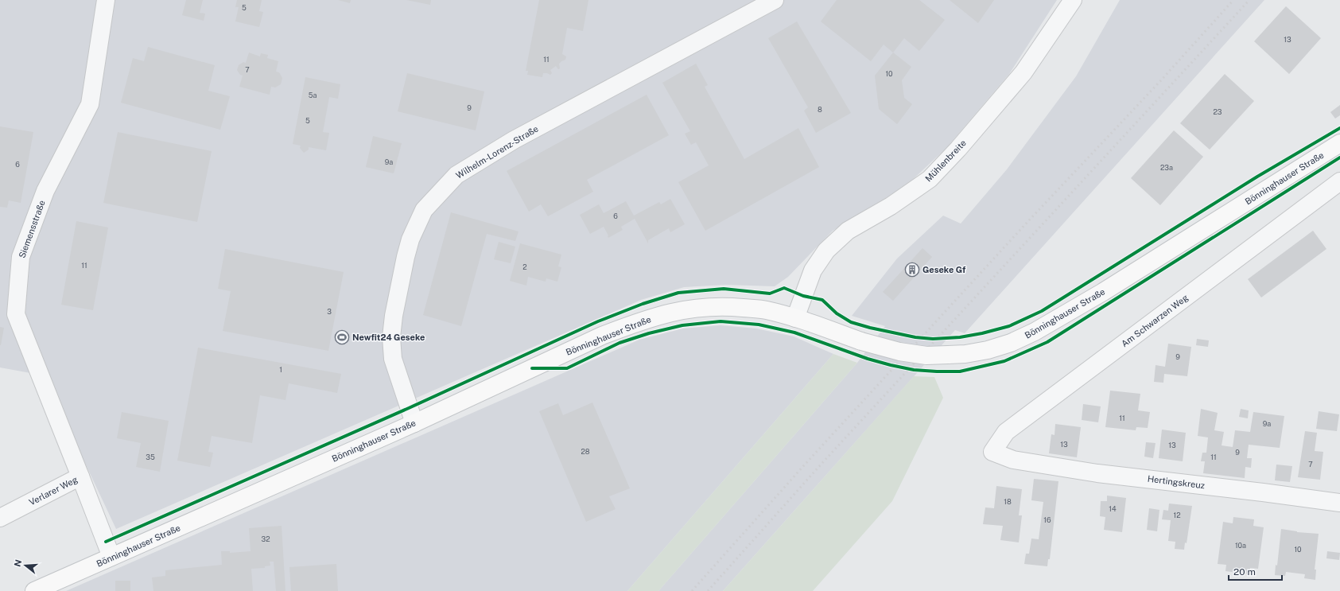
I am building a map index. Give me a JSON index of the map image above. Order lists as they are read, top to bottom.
{
  "streets": {
    "main road": ["Bönninghauser Straße"],
    "street": [
      "Wilhelm-Lorenz-Straße",
      "Mühlenbreite",
      "Siemensstraße",
      "Am Schwarzen Weg",
      "Hertingskreuz",
      "Verlarer Weg"
    ]
  },
  "crossings": [
    ["Wilhelm-Lorenz-Straße", "Bönninghauser Straße"],
    ["Mühlenbreite", "Bönninghauser Straße"],
    ["Bönninghauser Straße", "Verlarer Weg"],
    ["Siemensstraße", "Verlarer Weg"],
    ["Am Schwarzen Weg", "Hertingskreuz"]
  ],
  "places": {
    "building": ["Geseke Gf"],
    "sports": ["Newfit24 Geseke"]
  },
  "house_numbers": [
    "5",
    "13",
    "11",
    "7",
    "10",
    "5a",
    "9",
    "8",
    "23",
    "5",
    "9a",
    "6",
    "23a",
    "6",
    "11",
    "2",
    "3",
    "9",
    "1",
    "11",
    "9a",
    "13",
    "13",
    "28",
    "9",
    "35",
    "11",
    "7",
    "18",
    "14",
    "12",
    "16",
    "32",
    "10a",
    "10"
  ],
  "scale_bar": "20 m",
  "north": "left"
}
